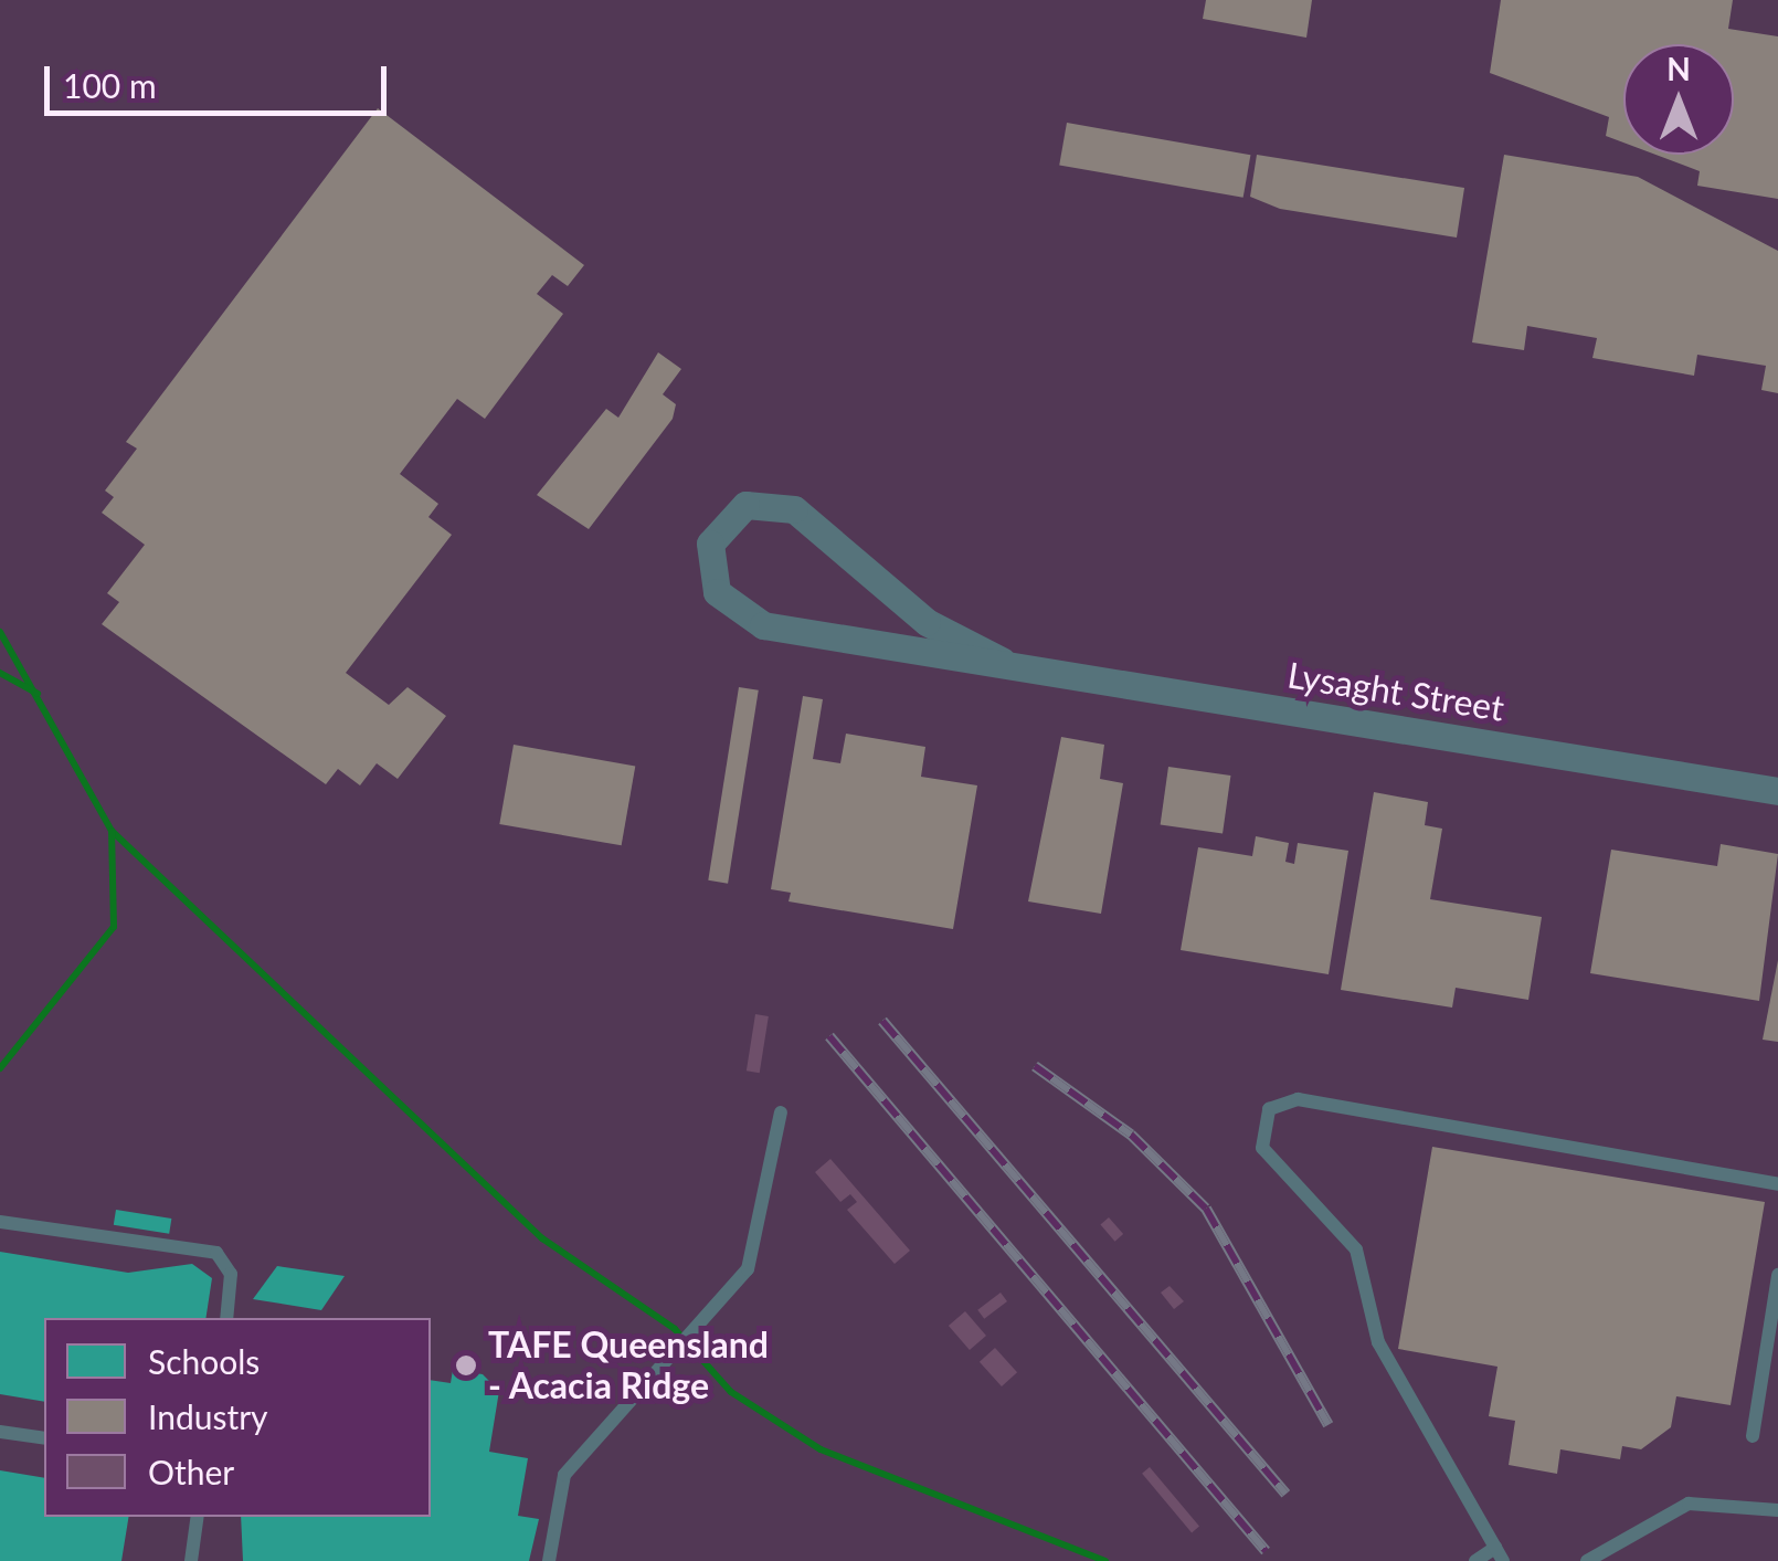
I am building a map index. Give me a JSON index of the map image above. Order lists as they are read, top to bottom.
{
  "streets": {
    "street": ["Lysaght Street"]
  },
  "places": ["TAFE Queensland - Acacia Ridge"],
  "legend": ["Schools", "Industry", "Other"],
  "scale_bar": "100 m",
  "north": "top"
}
